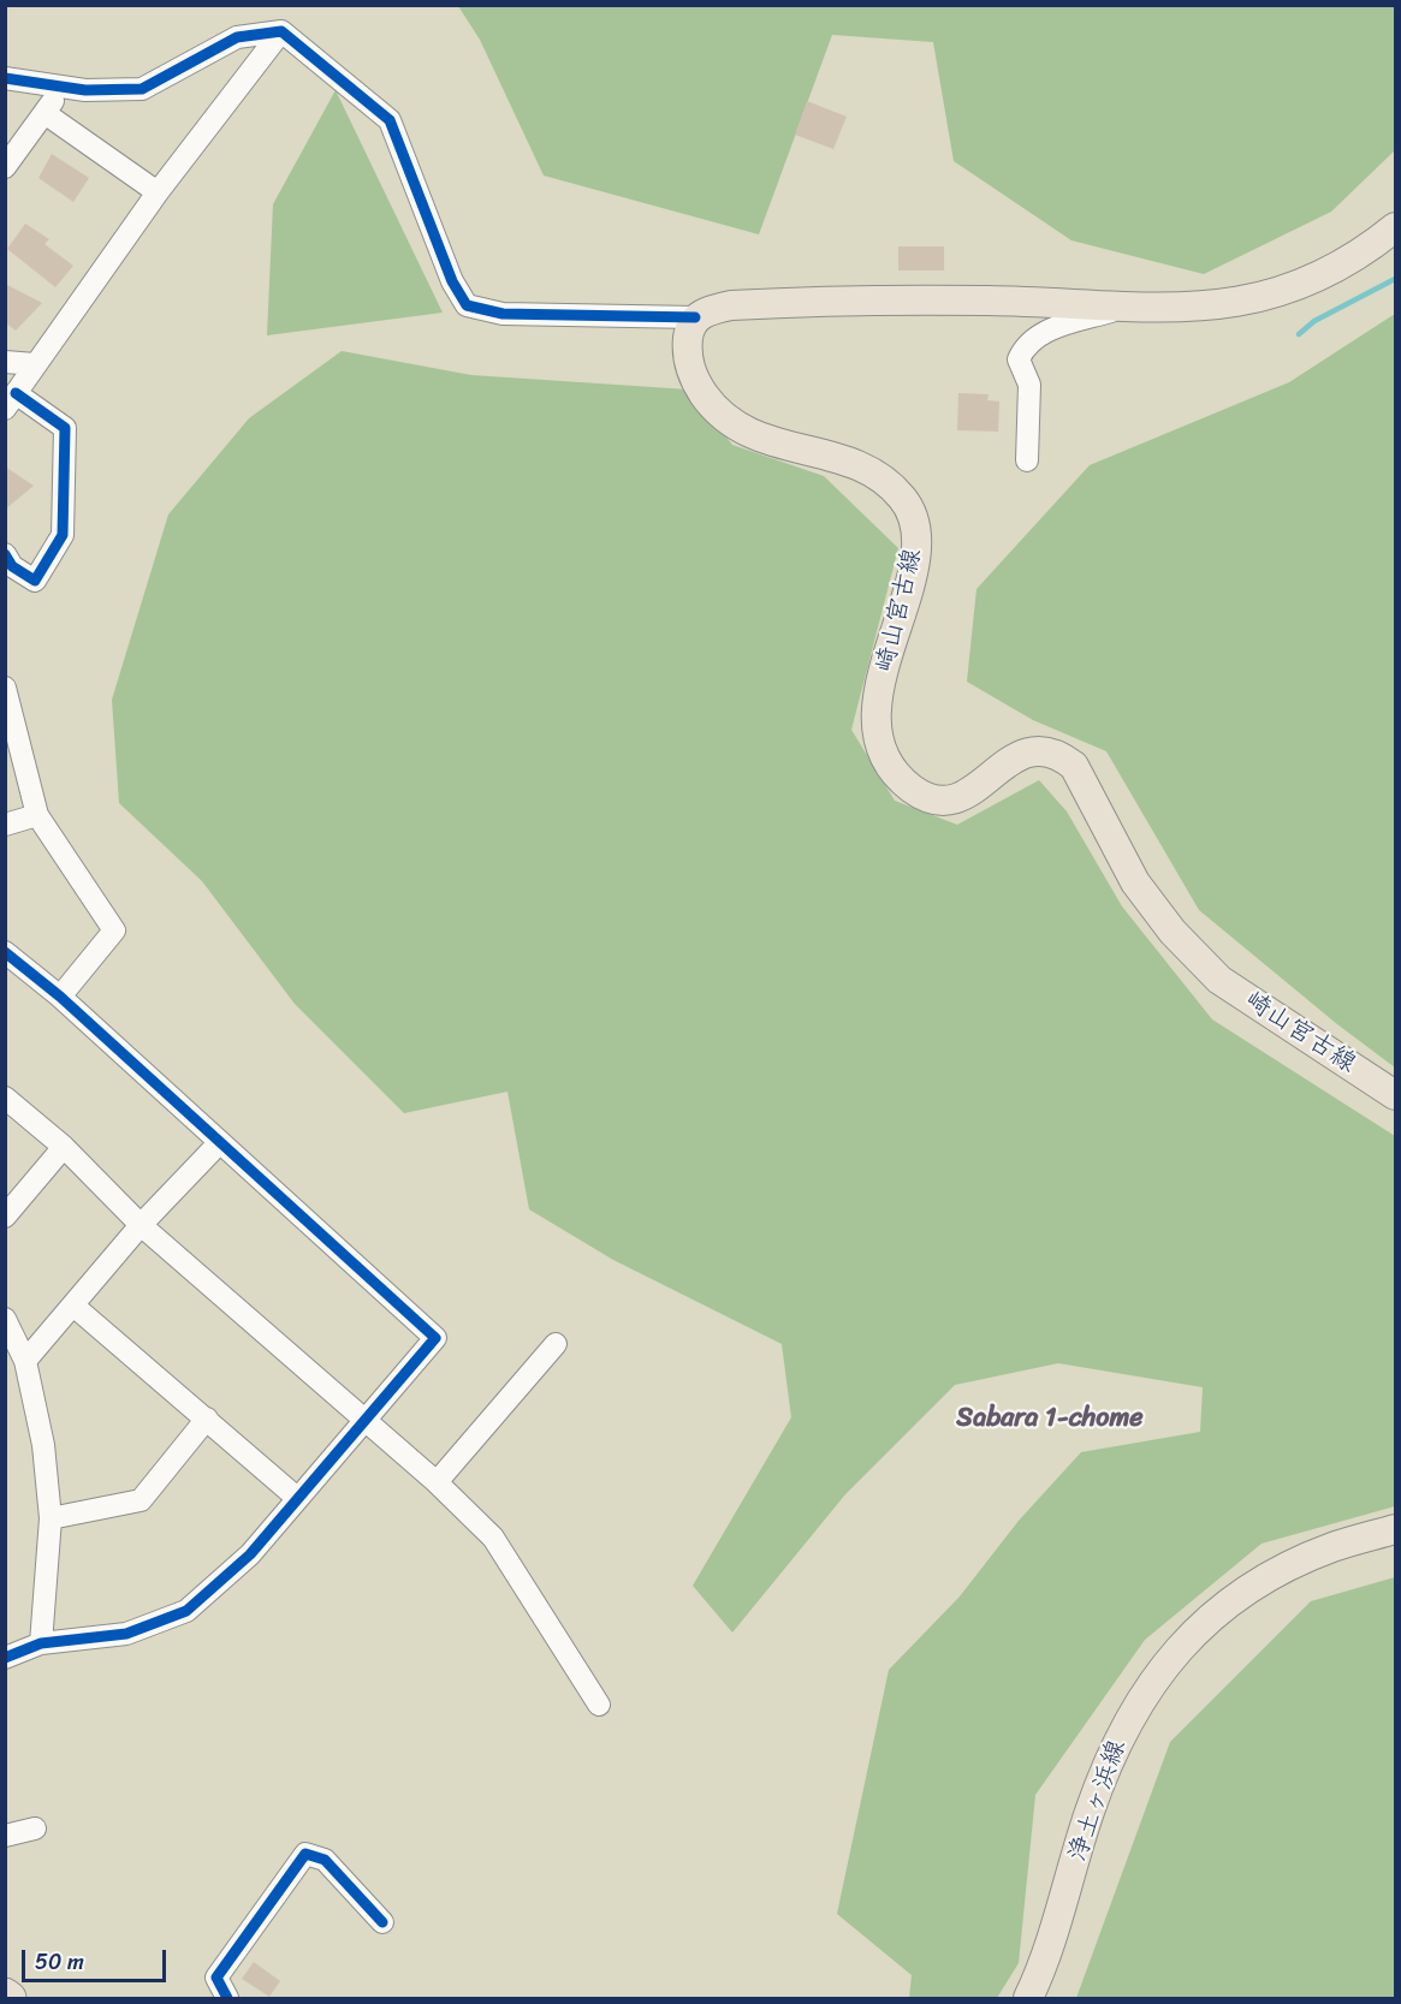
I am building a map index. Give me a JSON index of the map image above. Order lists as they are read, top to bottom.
{
  "streets": {
    "main road": ["崎山宮古線", "浄土ヶ浜線"]
  },
  "districts": ["Sabara 1-chome"],
  "scale_bar": "50 m"
}
